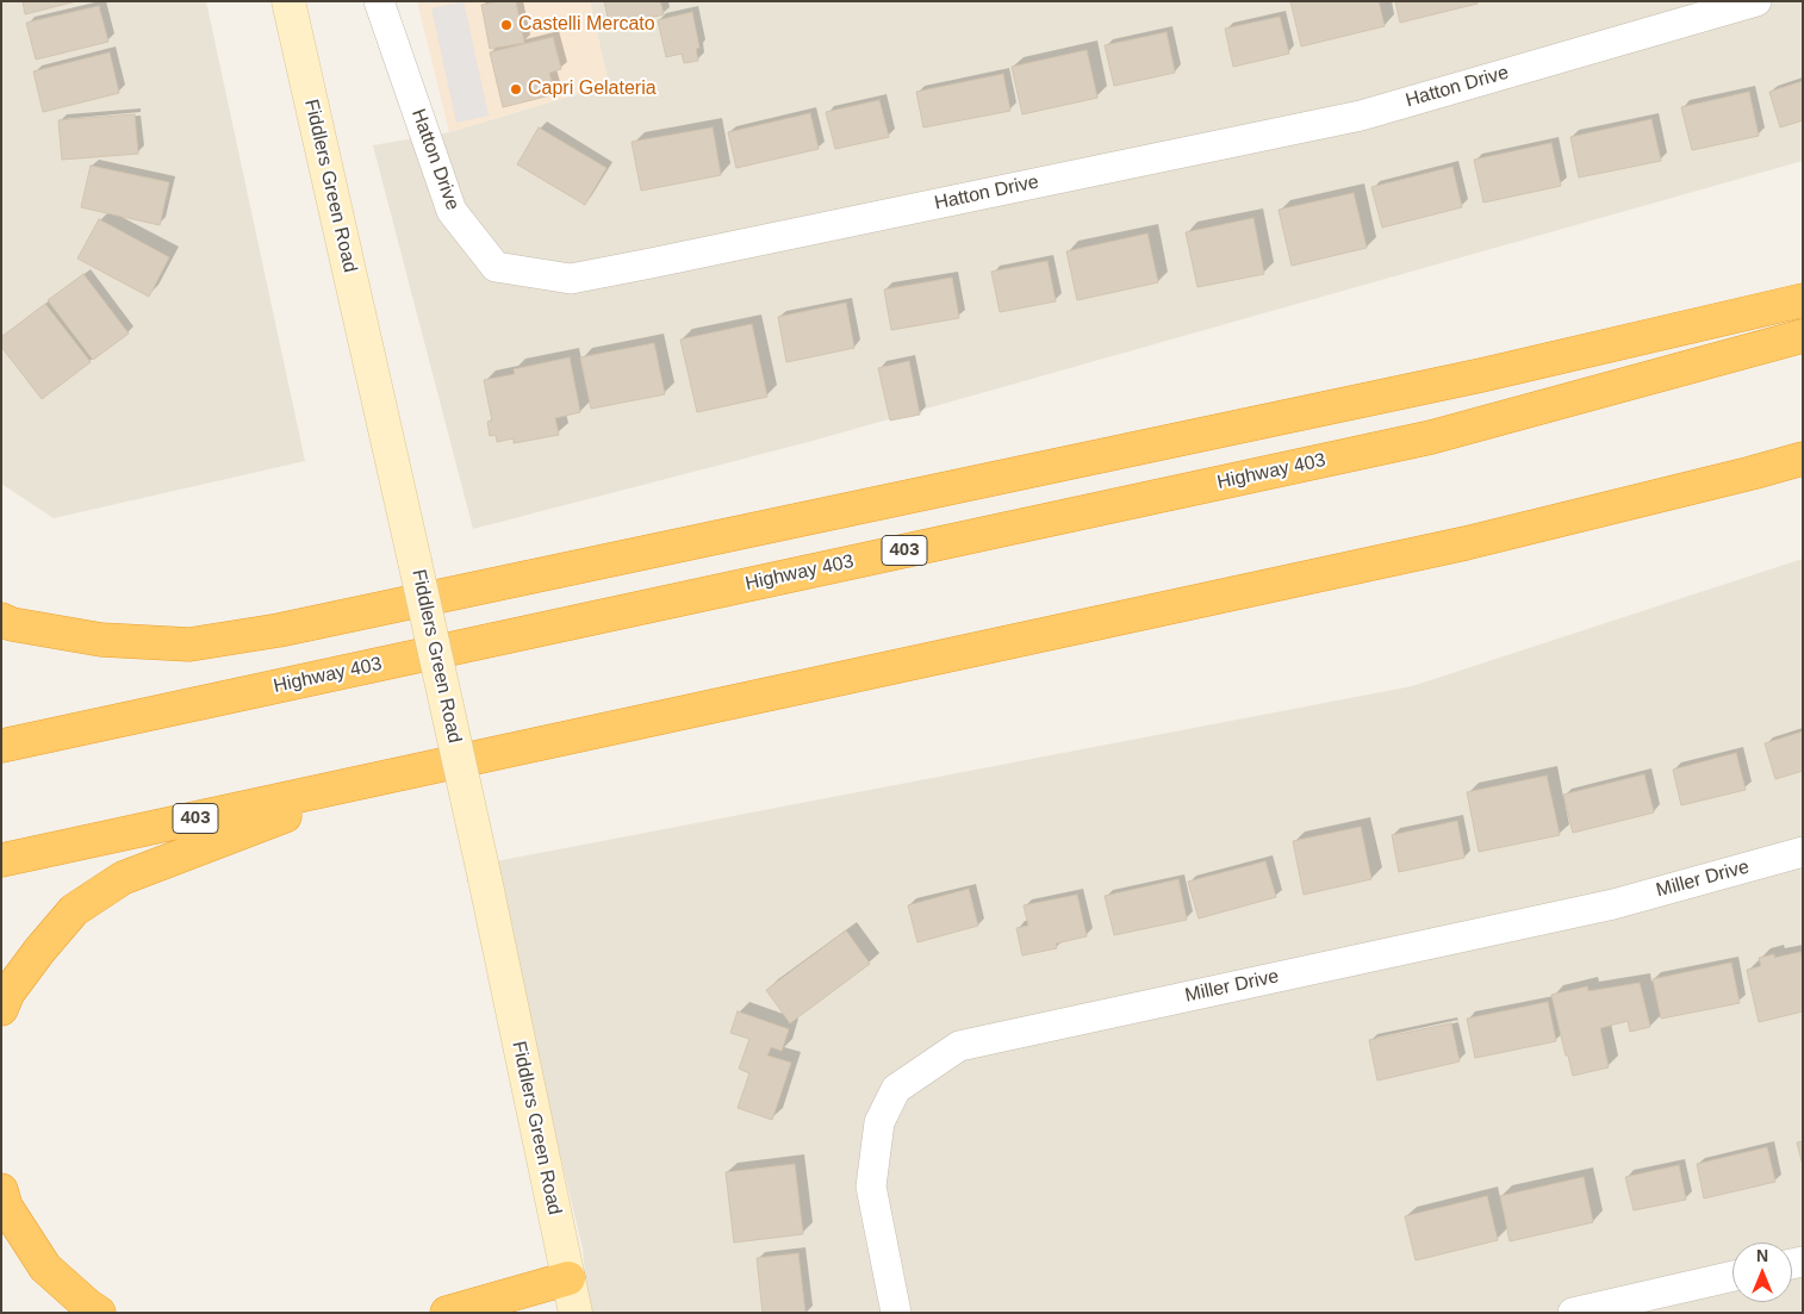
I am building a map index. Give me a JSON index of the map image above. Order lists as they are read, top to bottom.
{
  "streets": {
    "highway": ["Highway 403", "403"],
    "main road": ["Fiddlers Green Road"],
    "street": ["Hatton Drive", "Miller Drive"]
  },
  "places": ["Castelli Mercato", "Capri Gelateria"],
  "north": "top"
}
